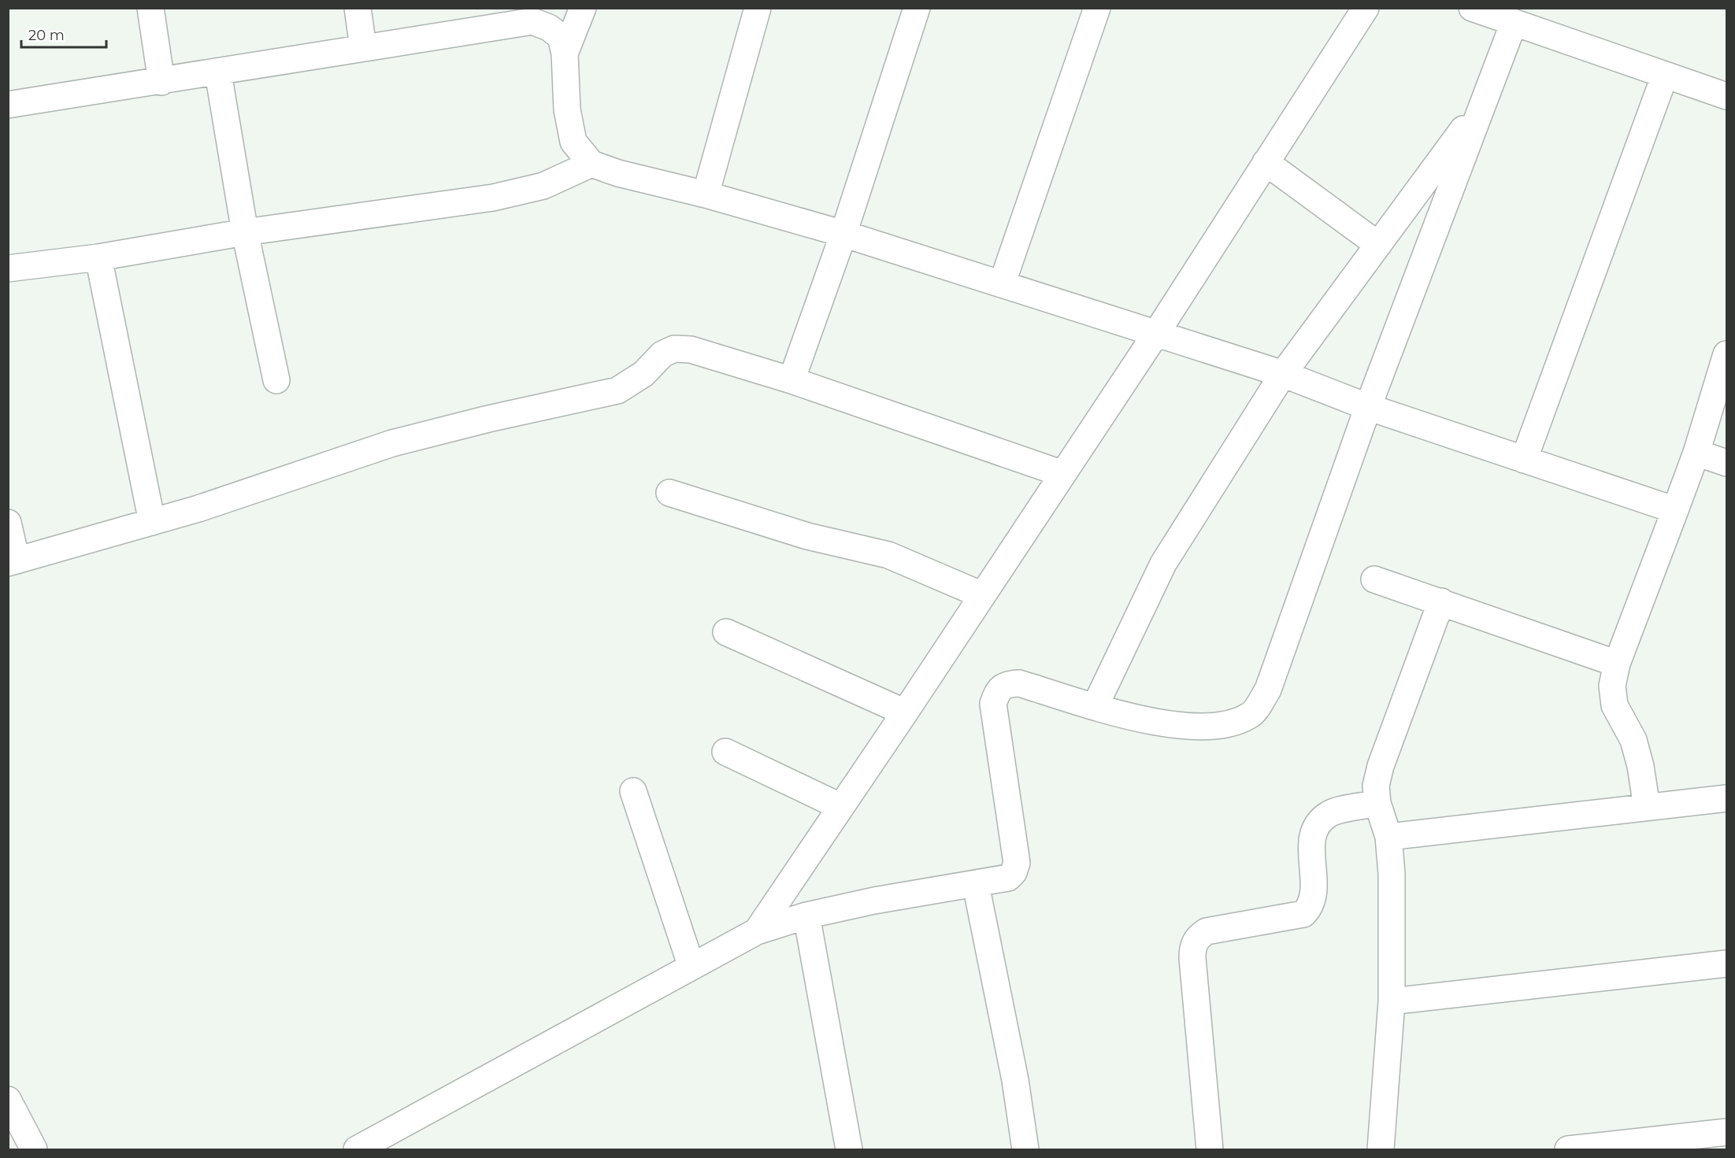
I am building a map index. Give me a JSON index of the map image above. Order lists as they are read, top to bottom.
{
  "scale_bar": "20 m"
}
